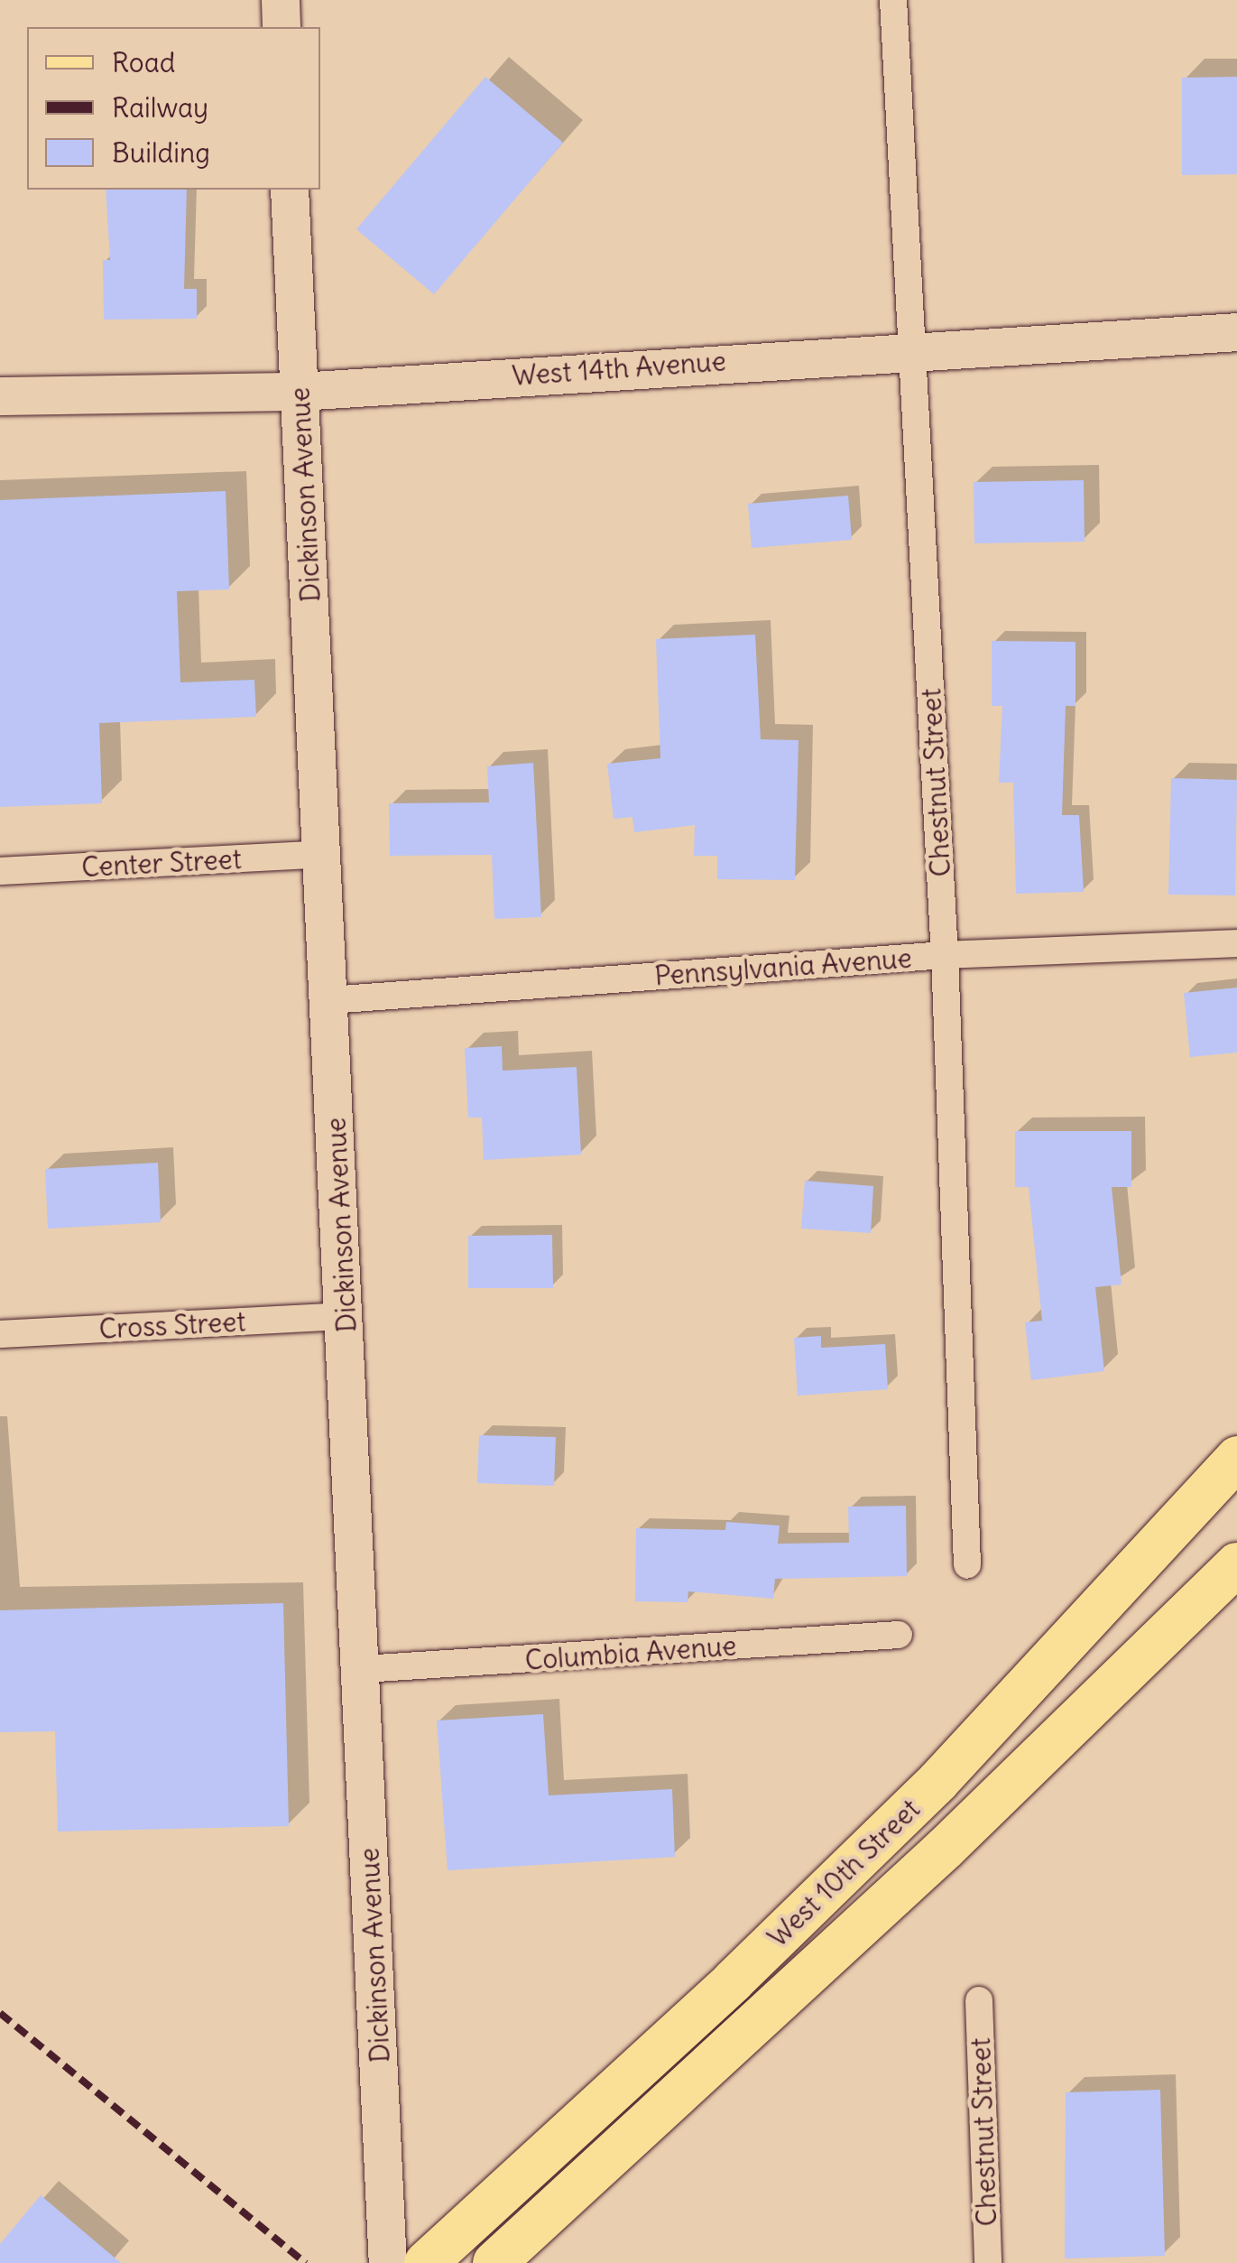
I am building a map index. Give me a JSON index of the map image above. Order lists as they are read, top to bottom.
{
  "streets": {
    "main road": ["West 14th Avenue", "Dickinson Avenue", "West 10th Street"],
    "street": [
      "Chestnut Street",
      "Center Street",
      "Pennsylvania Avenue",
      "Cross Street",
      "Columbia Avenue"
    ]
  },
  "crossings": [
    ["West 14th Avenue", "Dickinson Avenue"],
    ["West 14th Avenue", "Chestnut Street"],
    ["Dickinson Avenue", "Center Street"],
    ["Dickinson Avenue", "Pennsylvania Avenue"],
    ["Dickinson Avenue", "Cross Street"],
    ["Dickinson Avenue", "Columbia Avenue"],
    ["Chestnut Street", "Pennsylvania Avenue"]
  ],
  "legend": ["Road", "Railway", "Building"]
}
